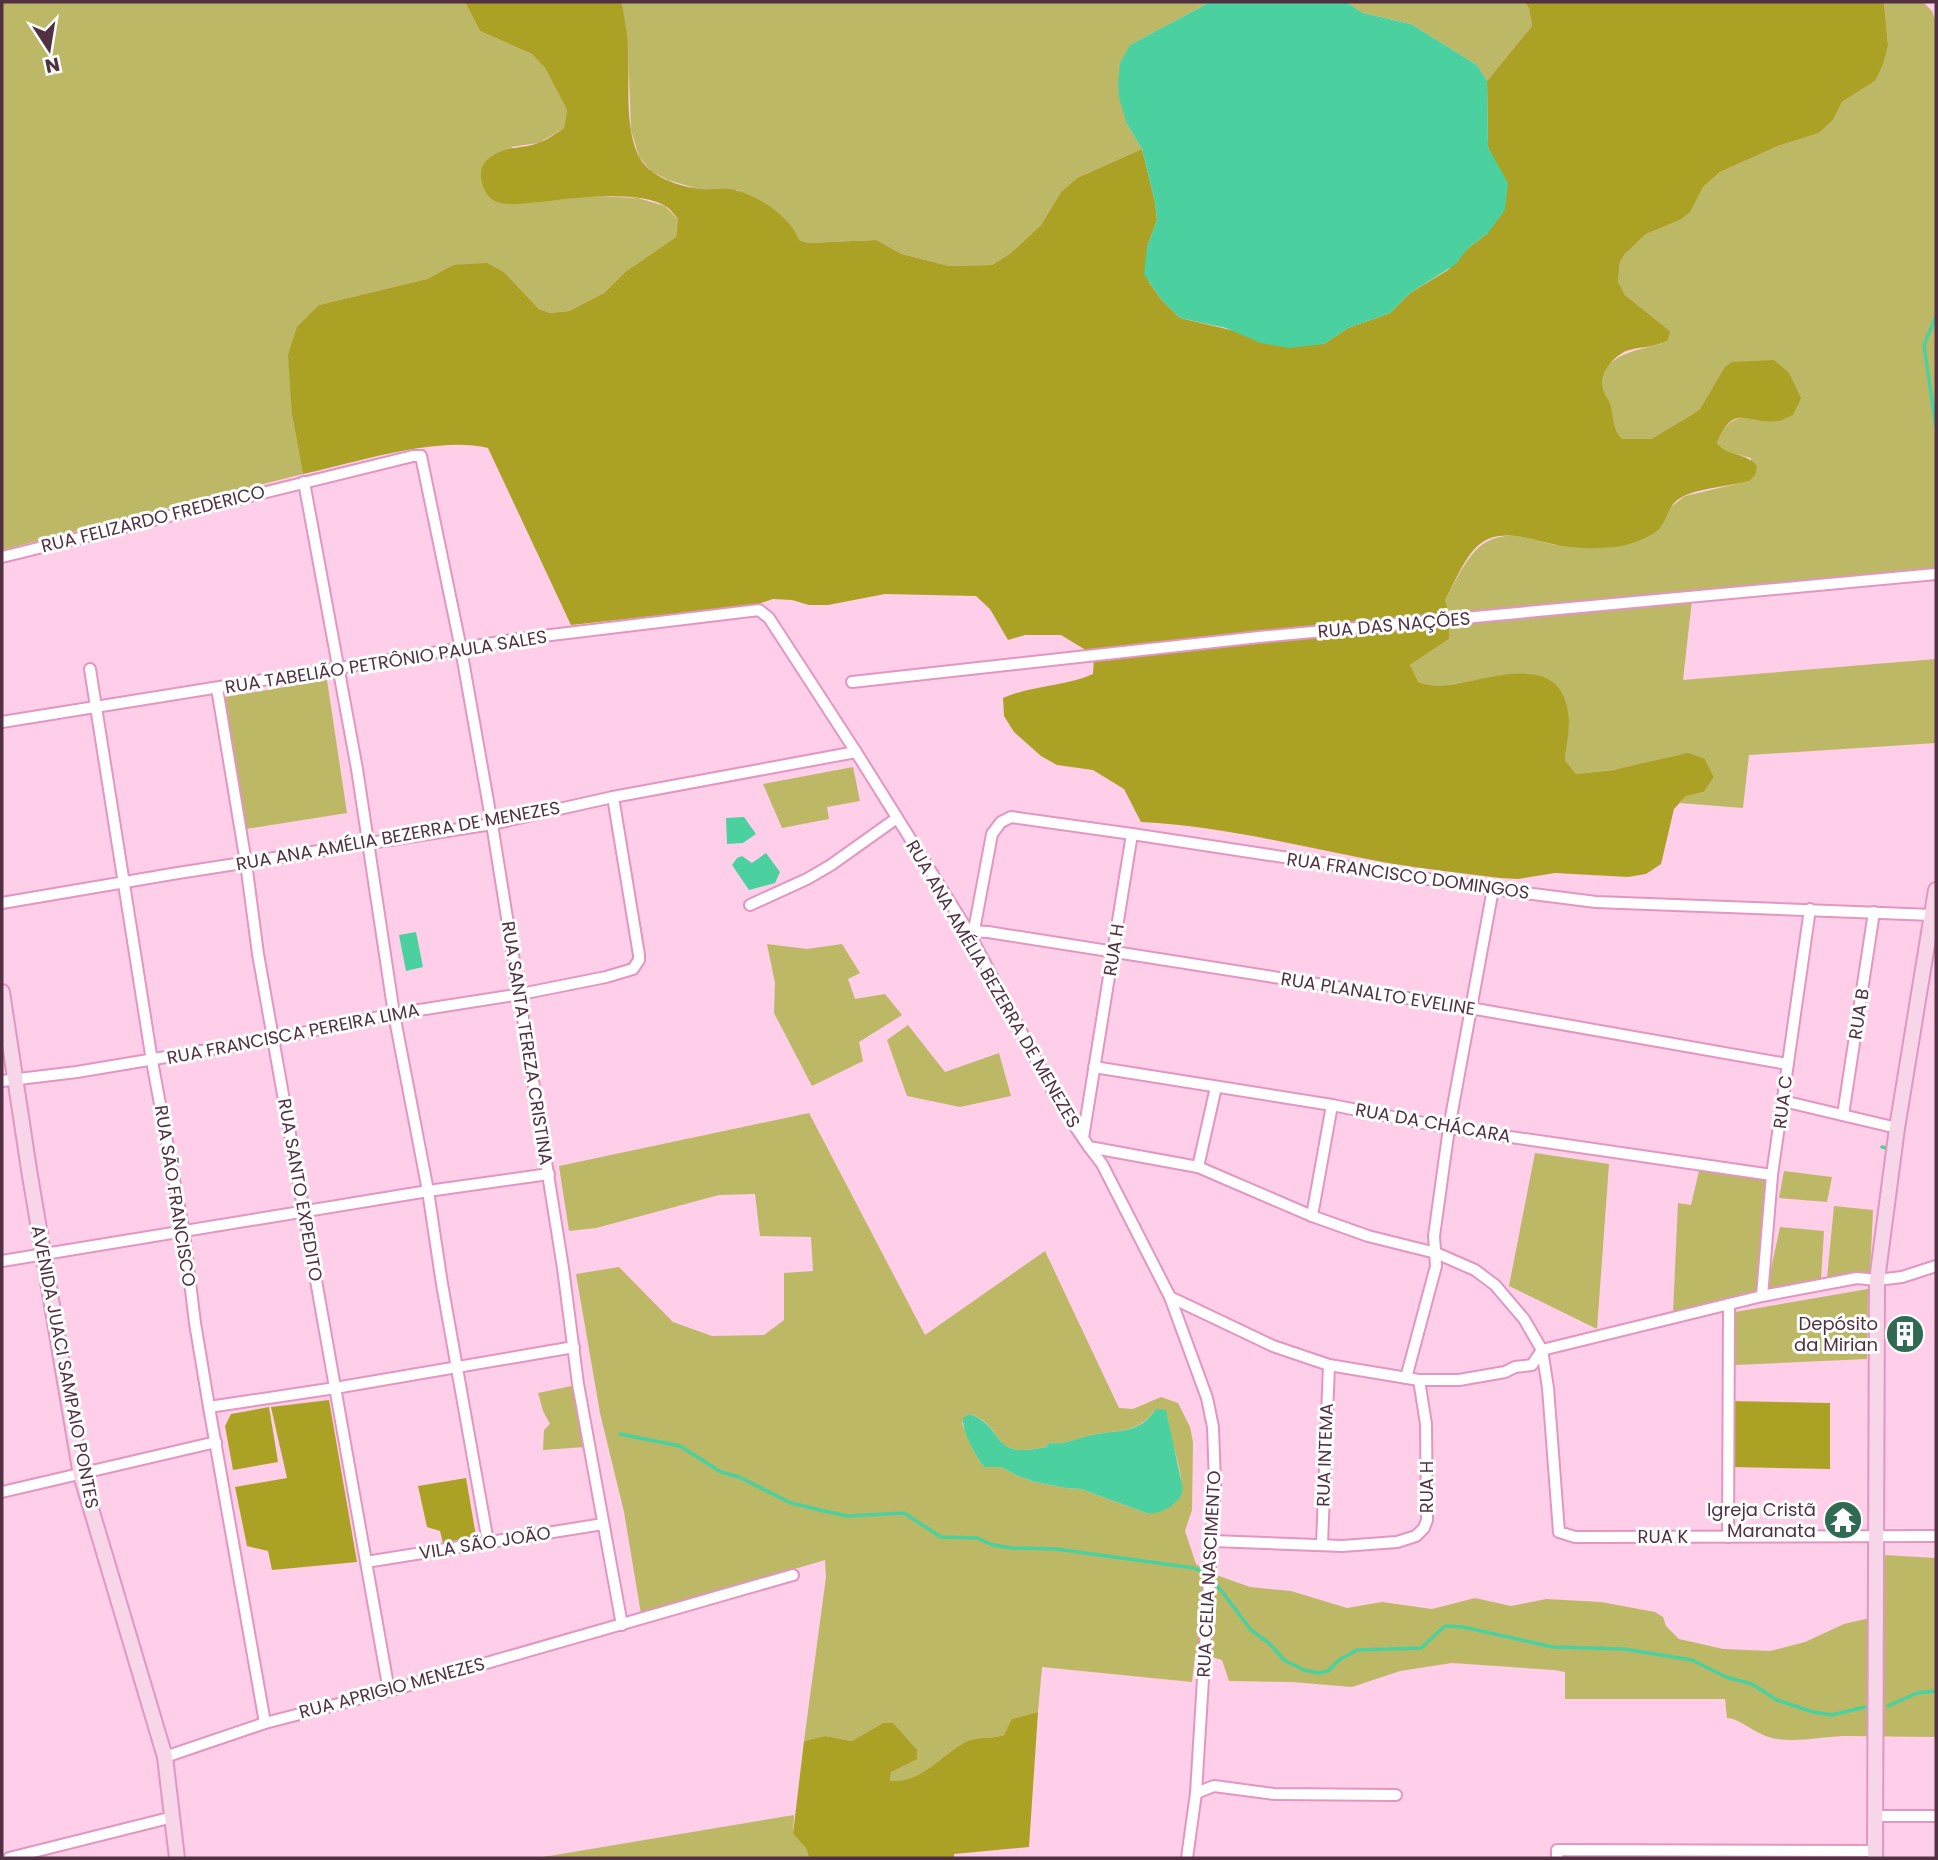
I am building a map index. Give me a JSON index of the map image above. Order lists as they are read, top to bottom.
{
  "streets": {
    "street": [
      "RUA FELIZARDO FREDERICO",
      "RUA DAS NAÇÕES",
      "RUA TABELIÃO PETRÔNIO PAULA SALES",
      "RUA ANA AMÉLIA BEZERRA DE MENEZES",
      "RUA FRANCISCO DOMINGOS",
      "RUA H",
      "RUA PLANALTO EVELINE",
      "RUA B",
      "RUA FRANCISCA PEREIRA LIMA",
      "RUA SANTA TEREZA CRISTINA",
      "RUA C",
      "RUA DA CHÁCARA",
      "RUA SANTO EXPEDITO",
      "RUA SÃO FRANCISCO",
      "AVENIDA JUACI SAMPAIO PONTES",
      "RUA INTEMA",
      "RUA K",
      "VILA SÃO JOÃO",
      "RUA CELIA NASCIMENTO",
      "RUA APRIGIO MENEZES"
    ]
  },
  "crossings": [
    ["RUA FELIZARDO FREDERICO", "RUA SANTA TEREZA CRISTINA"],
    ["RUA TABELIÃO PETRÔNIO PAULA SALES", "RUA ANA AMÉLIA BEZERRA DE MENEZES"],
    ["RUA TABELIÃO PETRÔNIO PAULA SALES", "RUA SANTA TEREZA CRISTINA"],
    ["RUA TABELIÃO PETRÔNIO PAULA SALES", "RUA SANTO EXPEDITO"],
    ["RUA TABELIÃO PETRÔNIO PAULA SALES", "RUA SÃO FRANCISCO"],
    ["RUA ANA AMÉLIA BEZERRA DE MENEZES", "RUA FRANCISCO DOMINGOS"],
    ["RUA ANA AMÉLIA BEZERRA DE MENEZES", "RUA H"],
    ["RUA ANA AMÉLIA BEZERRA DE MENEZES", "RUA PLANALTO EVELINE"],
    ["RUA ANA AMÉLIA BEZERRA DE MENEZES", "RUA FRANCISCA PEREIRA LIMA"],
    ["RUA ANA AMÉLIA BEZERRA DE MENEZES", "RUA SANTA TEREZA CRISTINA"],
    ["RUA ANA AMÉLIA BEZERRA DE MENEZES", "RUA SANTO EXPEDITO"],
    ["RUA ANA AMÉLIA BEZERRA DE MENEZES", "RUA SÃO FRANCISCO"],
    ["RUA ANA AMÉLIA BEZERRA DE MENEZES", "RUA K"],
    ["RUA ANA AMÉLIA BEZERRA DE MENEZES", "RUA CELIA NASCIMENTO"],
    ["RUA FRANCISCO DOMINGOS", "RUA H"],
    ["RUA FRANCISCO DOMINGOS", "RUA PLANALTO EVELINE"],
    ["RUA FRANCISCO DOMINGOS", "RUA B"],
    ["RUA FRANCISCO DOMINGOS", "RUA C"],
    ["RUA H", "RUA PLANALTO EVELINE"],
    ["RUA H", "RUA DA CHÁCARA"],
    ["RUA H", "RUA INTEMA"],
    ["RUA H", "RUA CELIA NASCIMENTO"],
    ["RUA PLANALTO EVELINE", "RUA C"],
    ["RUA FRANCISCA PEREIRA LIMA", "RUA SANTA TEREZA CRISTINA"],
    ["RUA FRANCISCA PEREIRA LIMA", "RUA SANTO EXPEDITO"],
    ["RUA FRANCISCA PEREIRA LIMA", "RUA SÃO FRANCISCO"],
    ["RUA FRANCISCA PEREIRA LIMA", "AVENIDA JUACI SAMPAIO PONTES"],
    ["RUA SANTA TEREZA CRISTINA", "VILA SÃO JOÃO"],
    ["RUA SANTA TEREZA CRISTINA", "RUA APRIGIO MENEZES"],
    ["RUA C", "RUA DA CHÁCARA"],
    ["RUA SANTO EXPEDITO", "VILA SÃO JOÃO"],
    ["RUA SANTO EXPEDITO", "RUA APRIGIO MENEZES"],
    ["RUA SÃO FRANCISCO", "RUA APRIGIO MENEZES"],
    ["AVENIDA JUACI SAMPAIO PONTES", "RUA APRIGIO MENEZES"]
  ],
  "places": {
    "building": ["Depósito da Mirian"],
    "temple": ["Igreja Cristã Maranata"]
  },
  "north": "bottom"
}
